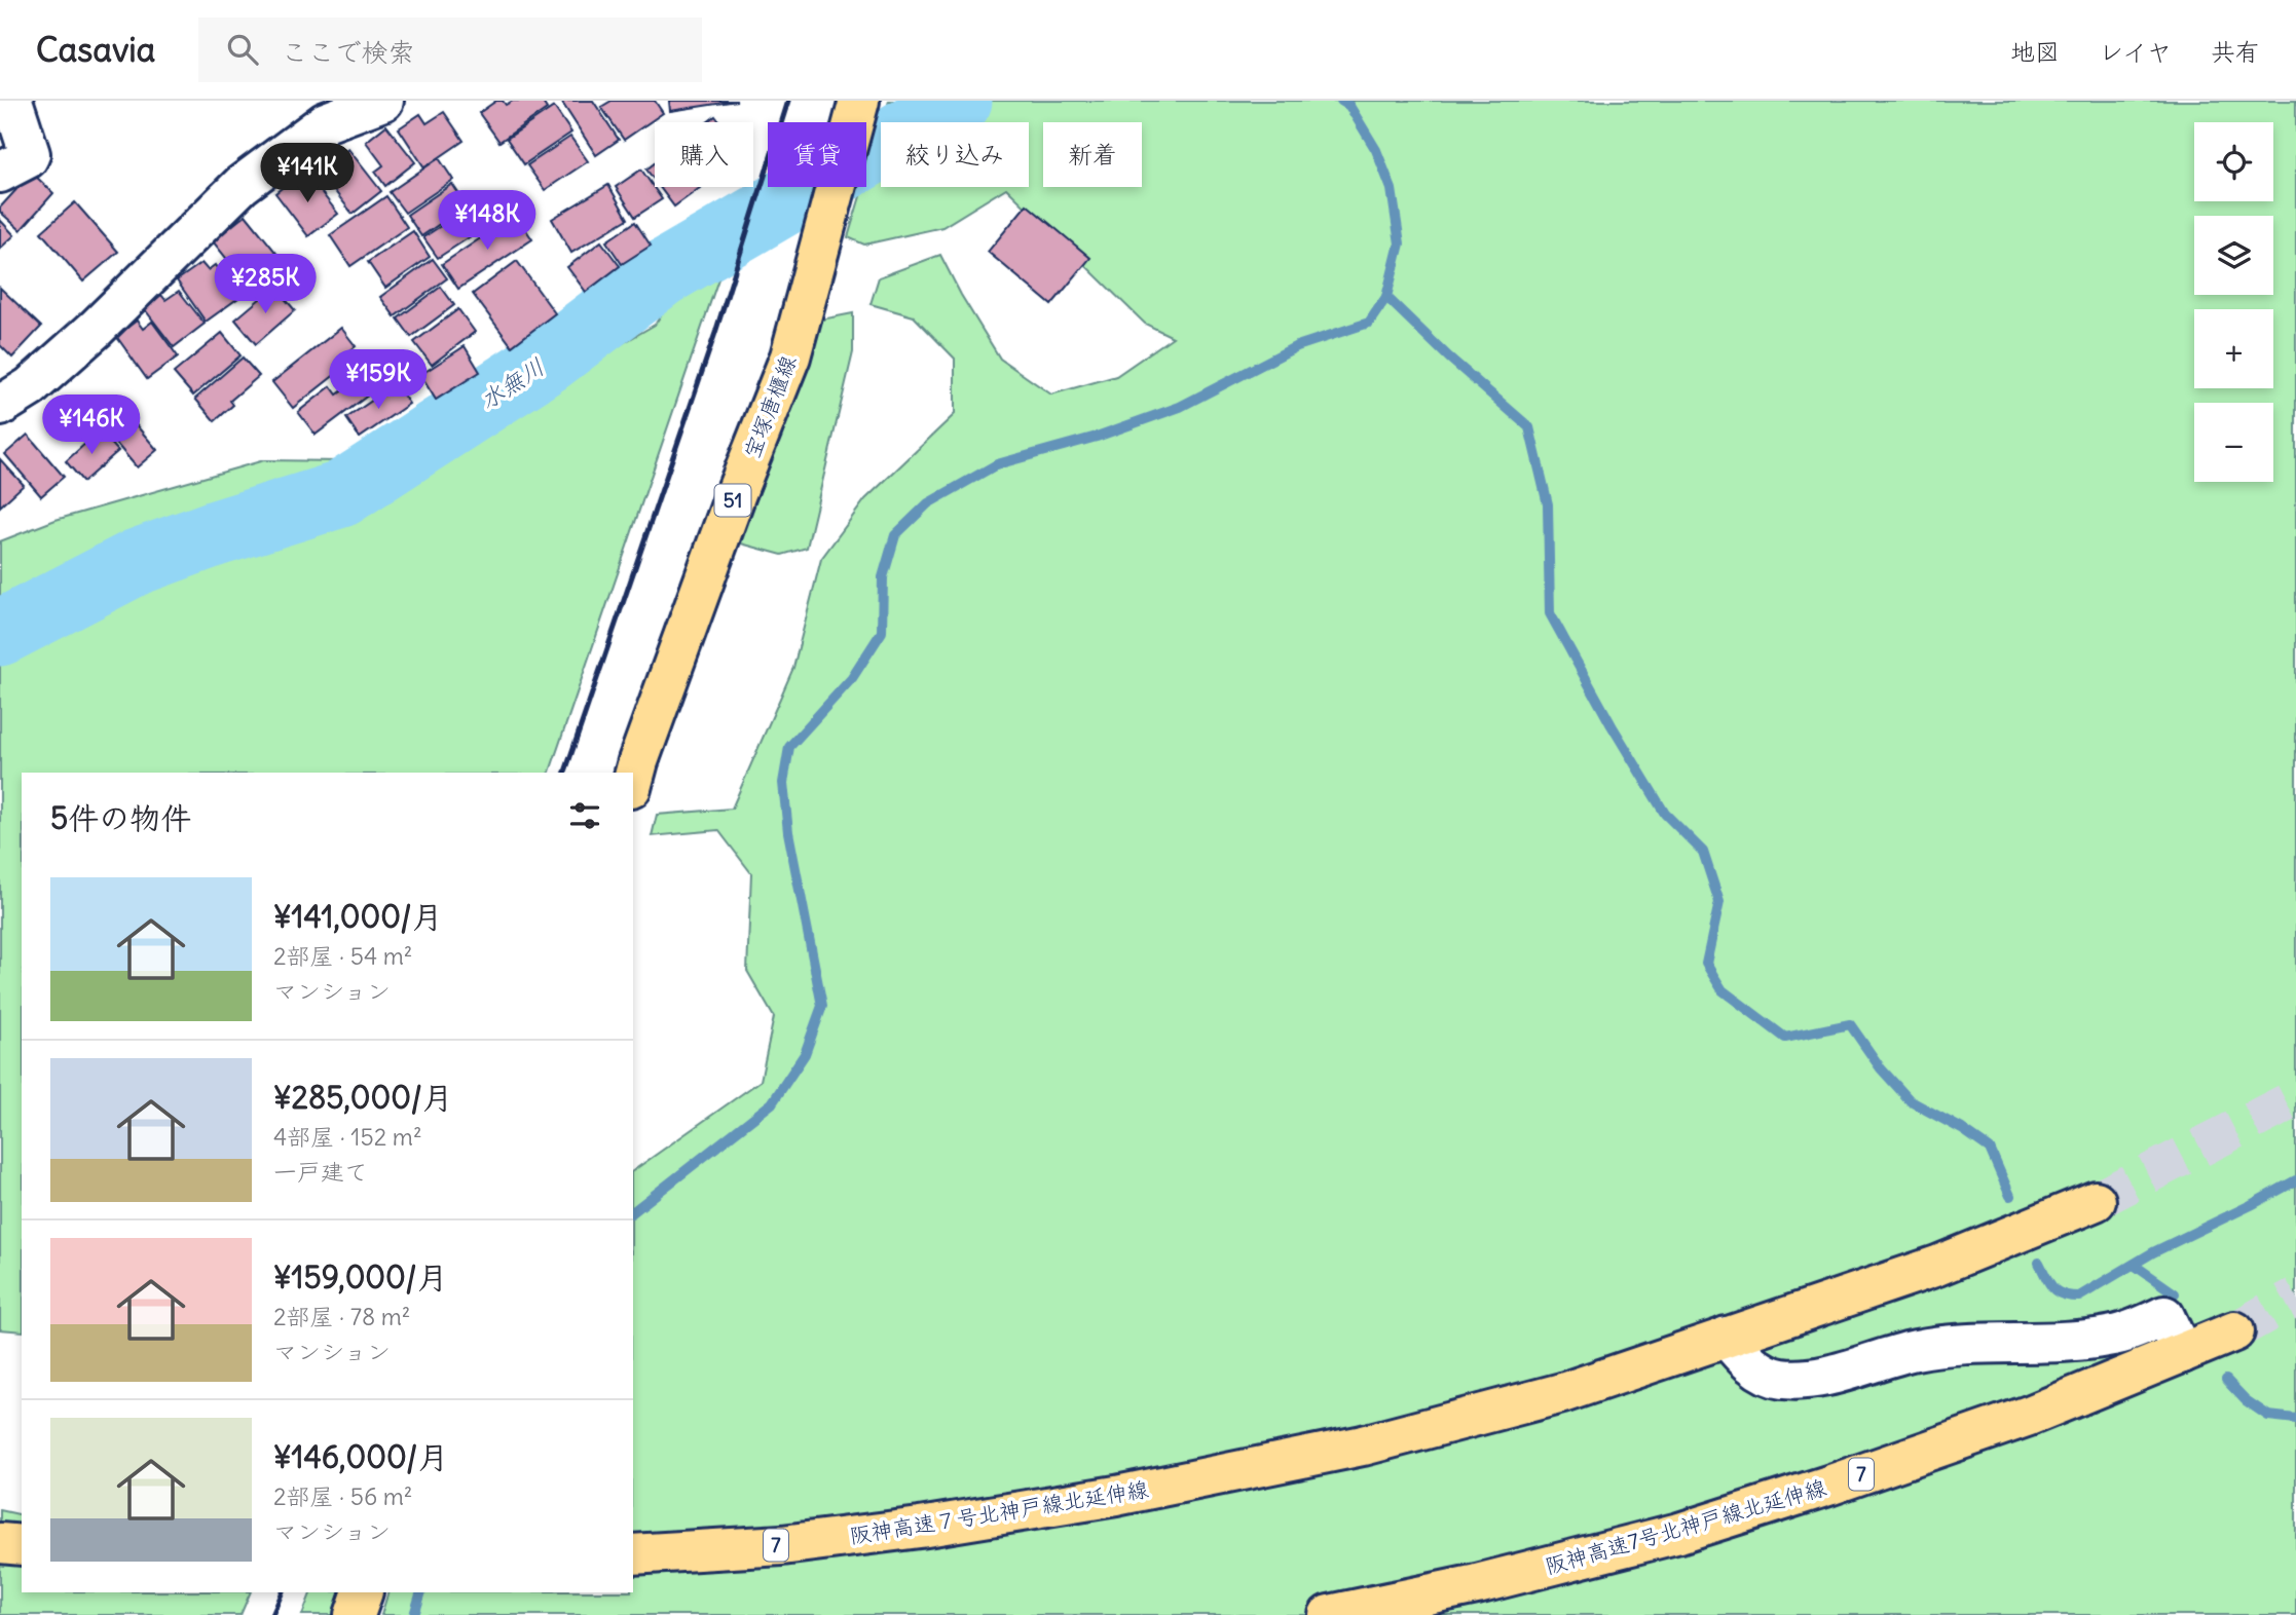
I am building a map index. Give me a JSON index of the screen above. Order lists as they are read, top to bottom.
{
  "streets": {
    "main road": [
      "宝塚唐櫃線",
      "51",
      "7",
      "阪神高速７号北神戸線北延伸線",
      "阪神高速7号北神戸線北延伸線"
    ]
  },
  "crossings": [
    ["7", "阪神高速７号北神戸線北延伸線"]
  ],
  "water": ["水無川"],
  "page": {
    "header": "Casavia",
    "search": "ここで検索",
    "nav": ["地図", "レイヤ", "共有"],
    "map_buttons": ["+", "−"],
    "chip": [
      "購入",
      "賃貸",
      "絞り込み",
      "新着"
    ],
    "price": [
      "¥141K",
      "¥148K",
      "¥285K",
      "¥159K",
      "¥146K"
    ],
    "heading": "5件の物件",
    "list": [
      {
        "name": "¥141,000/月",
        "note": "2部屋 · 54 m² · マンション"
      },
      {
        "name": "¥285,000/月",
        "note": "4部屋 · 152 m² · 一戸建て"
      },
      {
        "name": "¥159,000/月",
        "note": "2部屋 · 78 m² · マンション"
      },
      {
        "name": "¥146,000/月",
        "note": "2部屋 · 56 m² · マンション"
      }
    ]
  }
}
